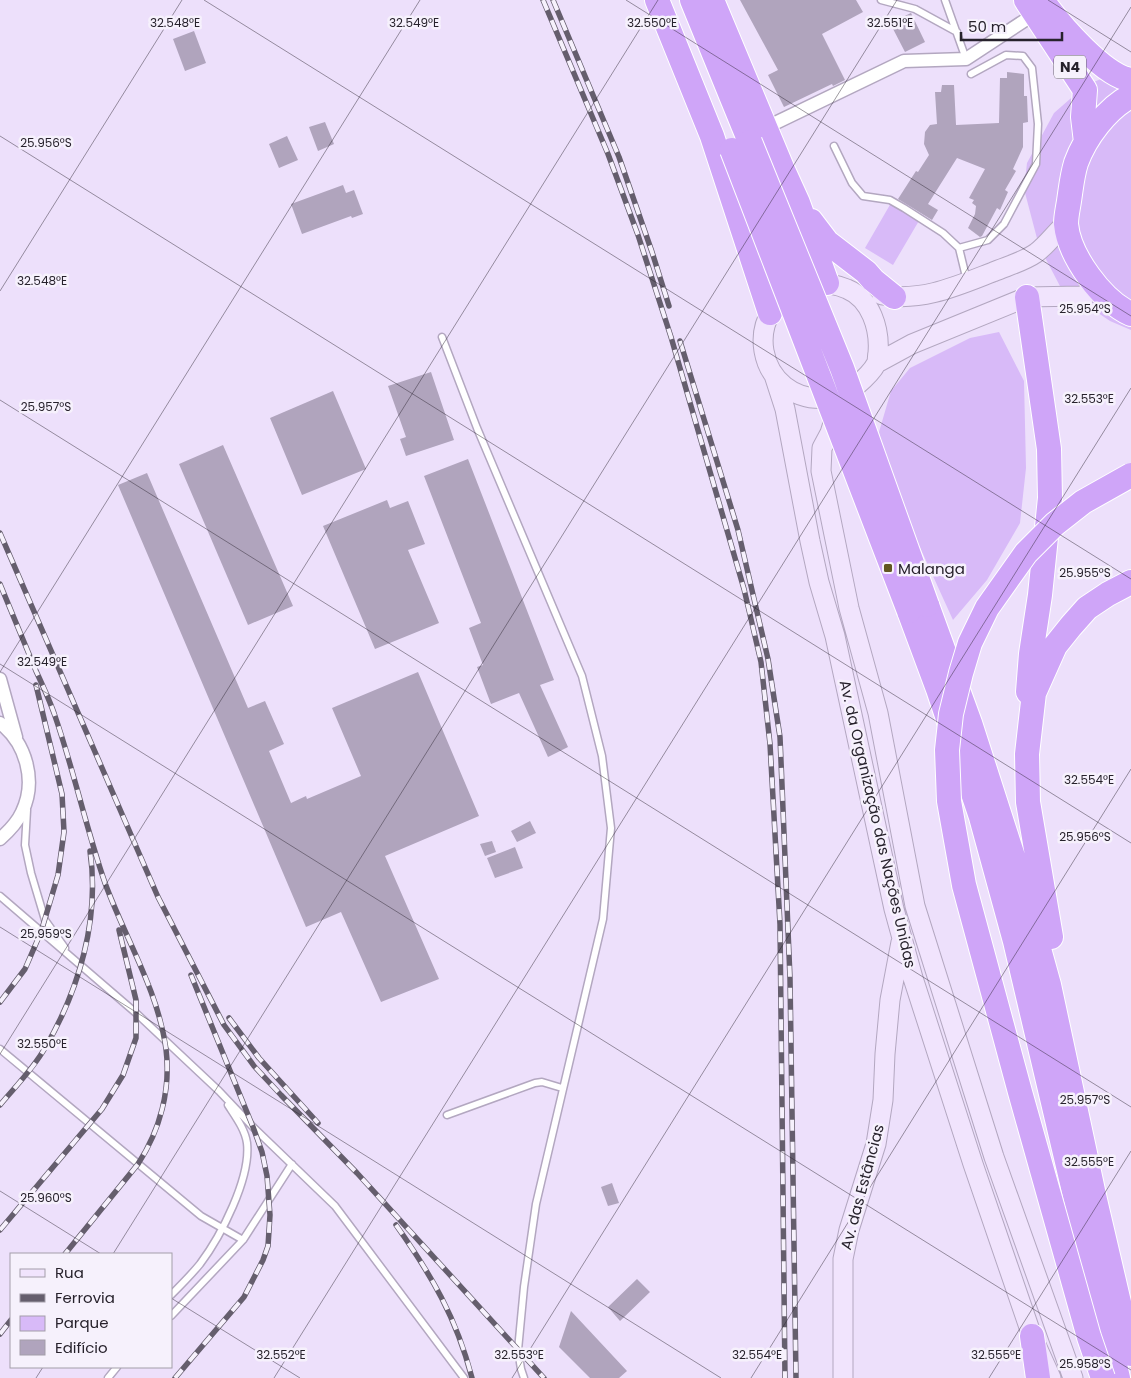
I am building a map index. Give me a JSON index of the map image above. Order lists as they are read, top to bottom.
{
  "streets": {
    "highway": ["N4"],
    "main road": ["Av. da Organização das Nações Unidas", "Av. das Estâncias"]
  },
  "crossings": [
    ["Av. da Organização das Nações Unidas", "Av. das Estâncias"]
  ],
  "places": {
    "transit": ["Malanga"]
  },
  "legend": [
    "Rua",
    "Ferrovia",
    "Parque",
    "Edifício"
  ],
  "scale_bar": "50 m",
  "coordinates": [
    "32.548°E",
    "32.549°E",
    "32.550°E",
    "32.551°E",
    "25.956°S",
    "25.954°S",
    "32.553°E",
    "25.957°S",
    "25.955°S",
    "32.554°E",
    "25.959°S",
    "32.555°E",
    "25.960°S",
    "32.552°E",
    "25.958°S"
  ]
}
